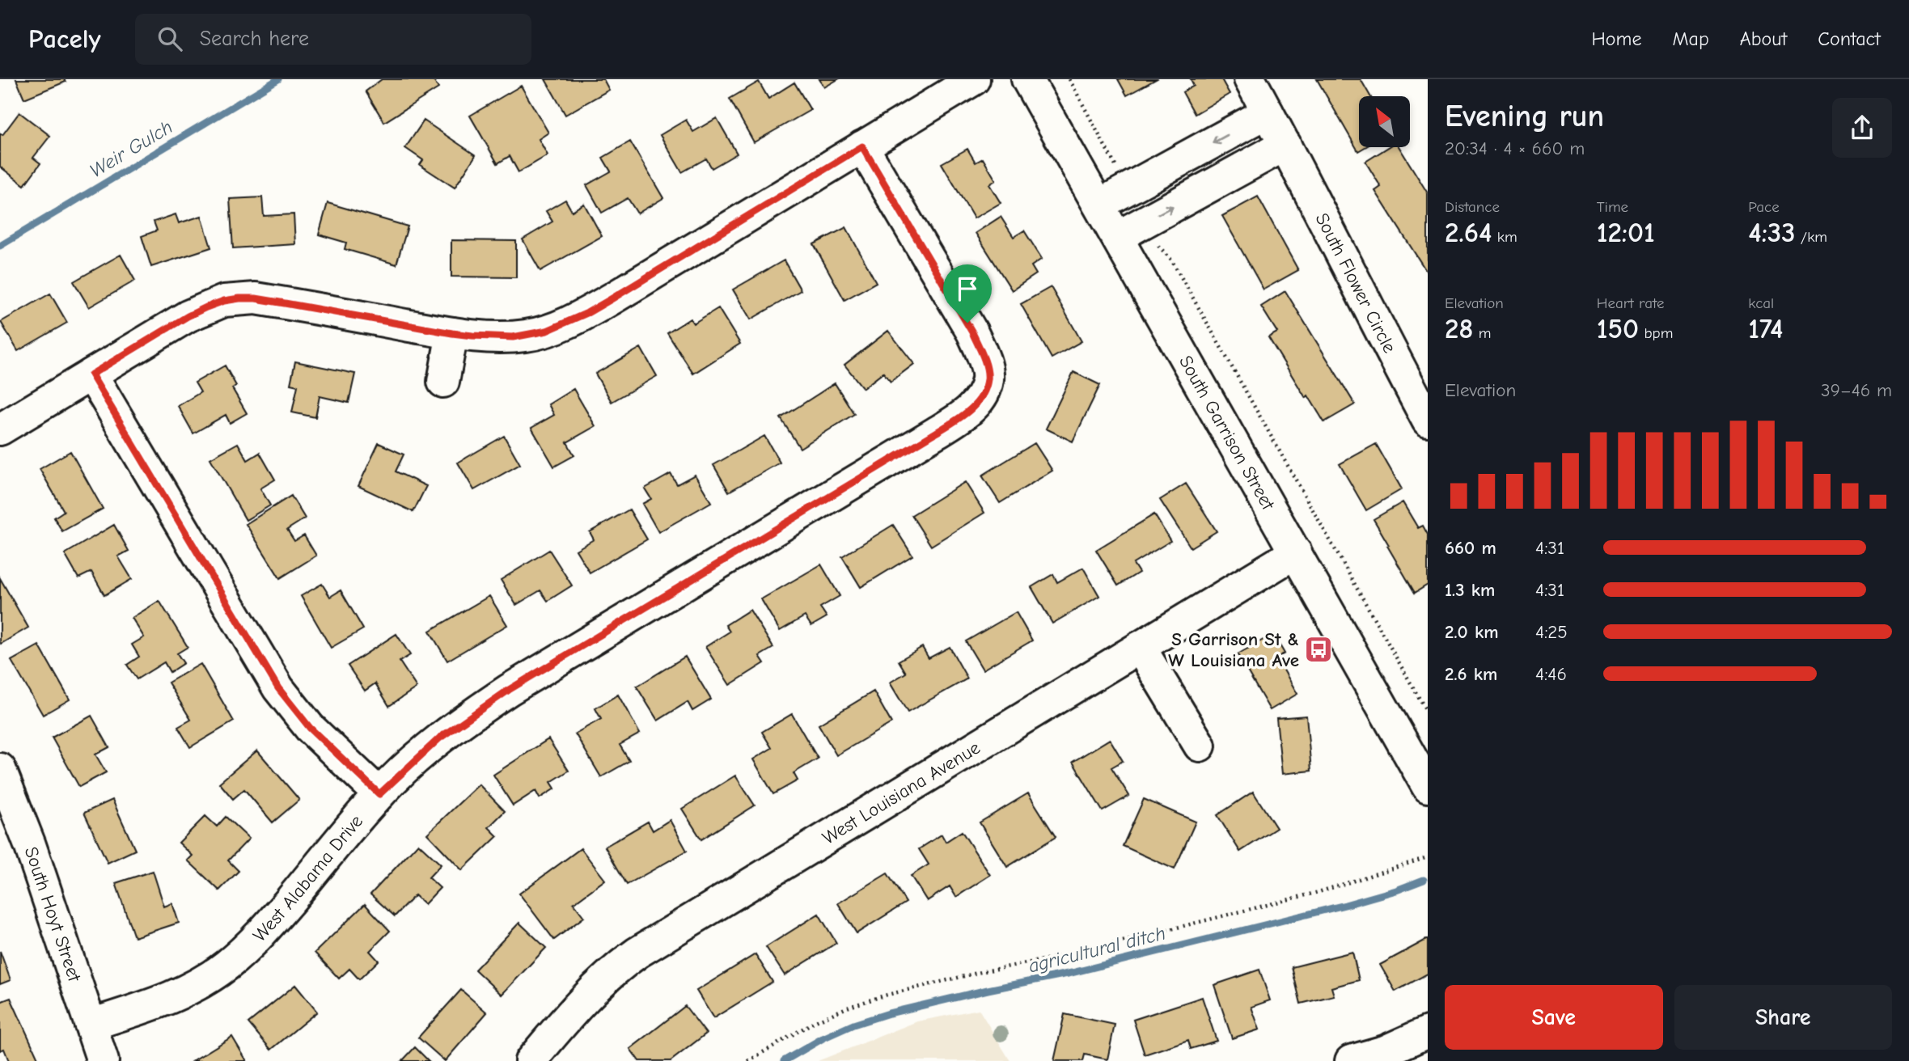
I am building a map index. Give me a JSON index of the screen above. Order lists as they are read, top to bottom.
{
  "streets": {
    "street": [
      "South Flower Circle",
      "South Garrison Street",
      "West Louisiana Avenue",
      "West Alabama Drive",
      "South Hoyt Street"
    ]
  },
  "crossings": [
    ["South Garrison Street", "West Louisiana Avenue"],
    ["West Alabama Drive", "South Hoyt Street"]
  ],
  "water": ["Weir Gulch", "agricultural ditch"],
  "places": {
    "bus stop": ["S Garrison St & W Louisiana Ave"]
  },
  "north": "top left",
  "page": {
    "header": "Pacely",
    "search": "Search here",
    "nav": [
      "Home",
      "Map",
      "About",
      "Contact"
    ],
    "heading": ["Evening run", "20:34 · 4 × 660 m"],
    "stats": [
      ["Distance", "2.64 km"],
      ["Time", "12:01"],
      ["Pace", "4:33 /km"],
      ["Elevation", "28 m"],
      ["Heart rate", "150 bpm"],
      ["kcal", "174"]
    ],
    "chart": ["Elevation", "39–46 m"],
    "list": [
      {
        "name": "660 m",
        "note": "4:31"
      },
      {
        "name": "1.3 km",
        "note": "4:31"
      },
      {
        "name": "2.0 km",
        "note": "4:25"
      },
      {
        "name": "2.6 km",
        "note": "4:46"
      }
    ],
    "buttons": ["Save", "Share"]
  }
}
